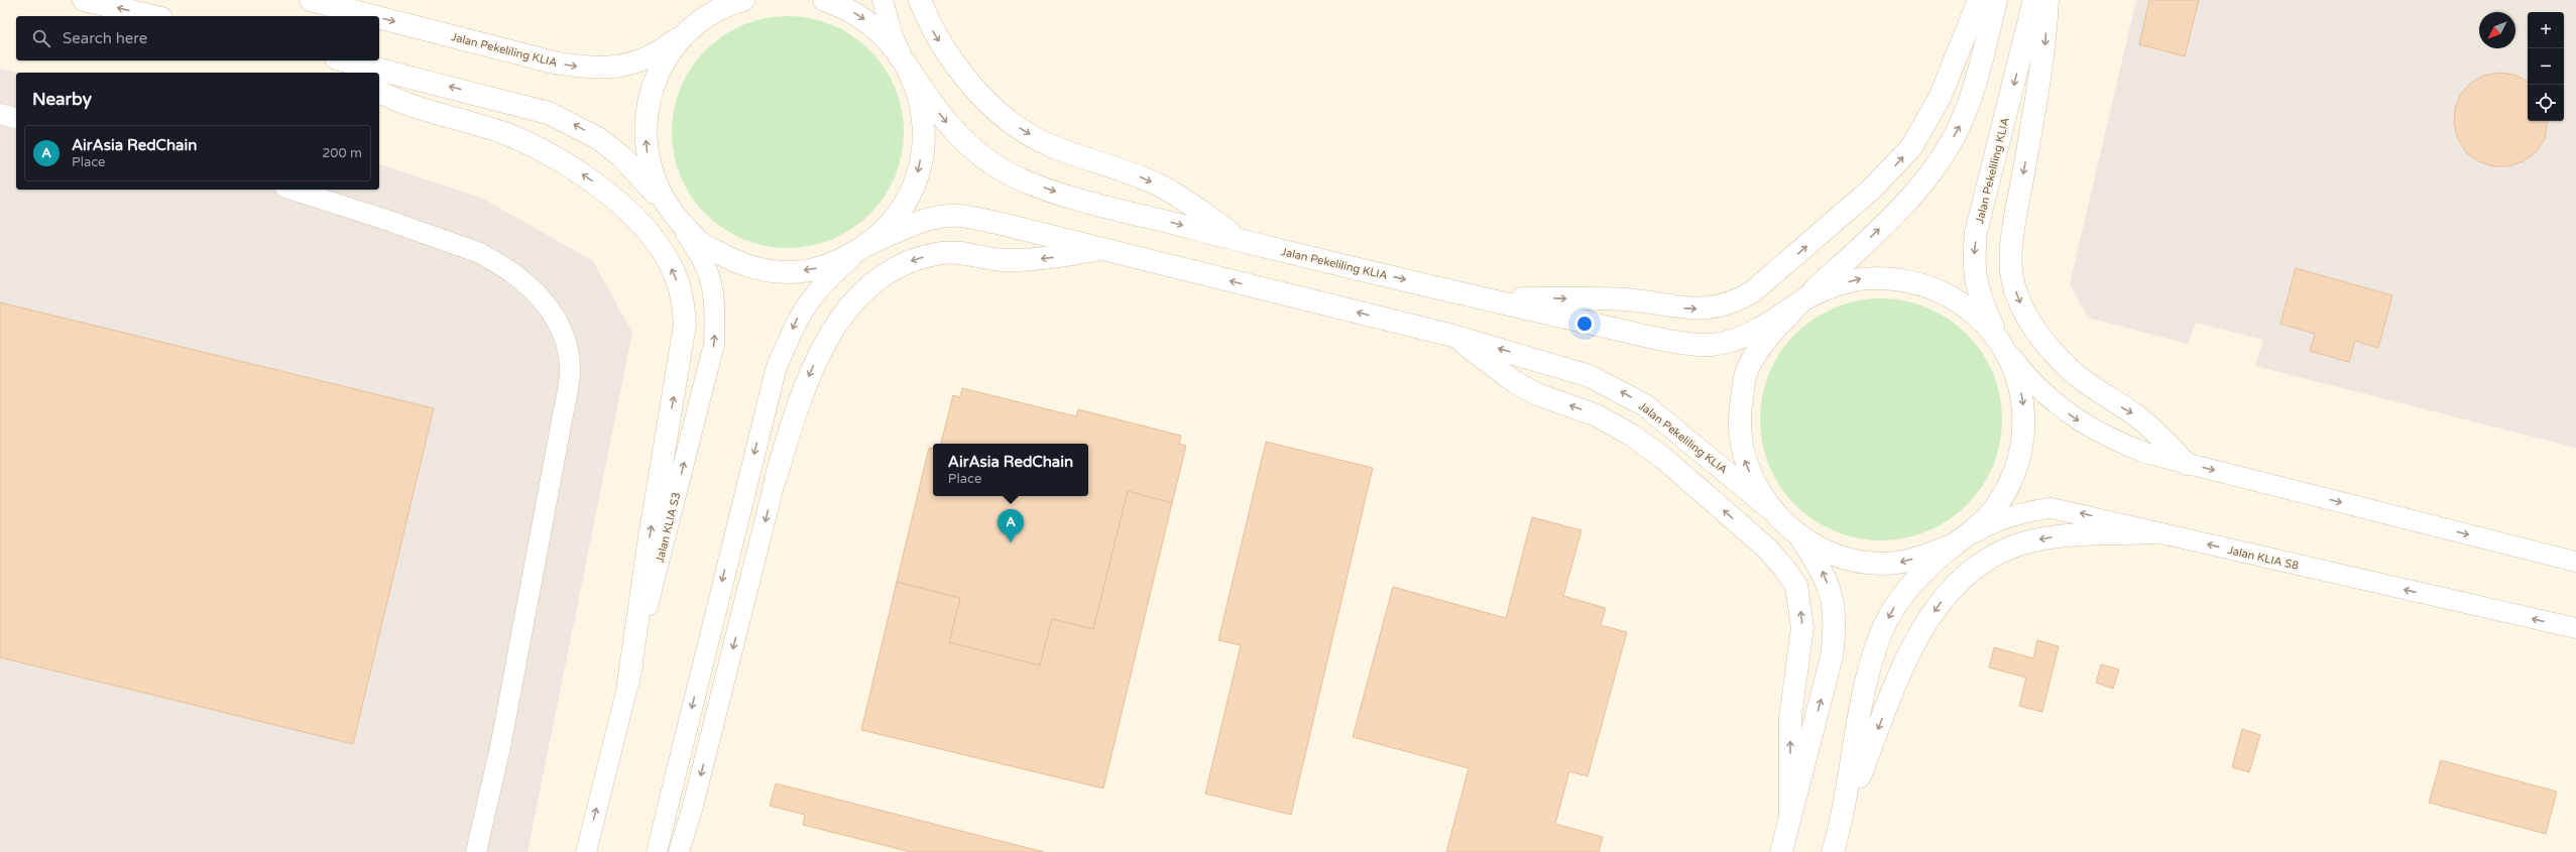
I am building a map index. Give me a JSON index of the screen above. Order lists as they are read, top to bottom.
{
  "streets": {
    "main road": ["Jalan Pekeliling KLIA"],
    "street": ["Jalan KLIA S3", "Jalan KLIA S8"]
  },
  "crossings": [
    ["Jalan Pekeliling KLIA", "Jalan KLIA S3"],
    ["Jalan Pekeliling KLIA", "Jalan KLIA S8"]
  ],
  "north": "bottom left",
  "page": {
    "map_buttons": ["+", "−"],
    "search": "Search here",
    "heading": "Nearby",
    "list": [
      {
        "mark": "A",
        "name": "AirAsia RedChain",
        "note": "Place",
        "value": "200 m"
      }
    ],
    "popup": ["AirAsia RedChain", "Place"],
    "pins": "A"
  }
}
